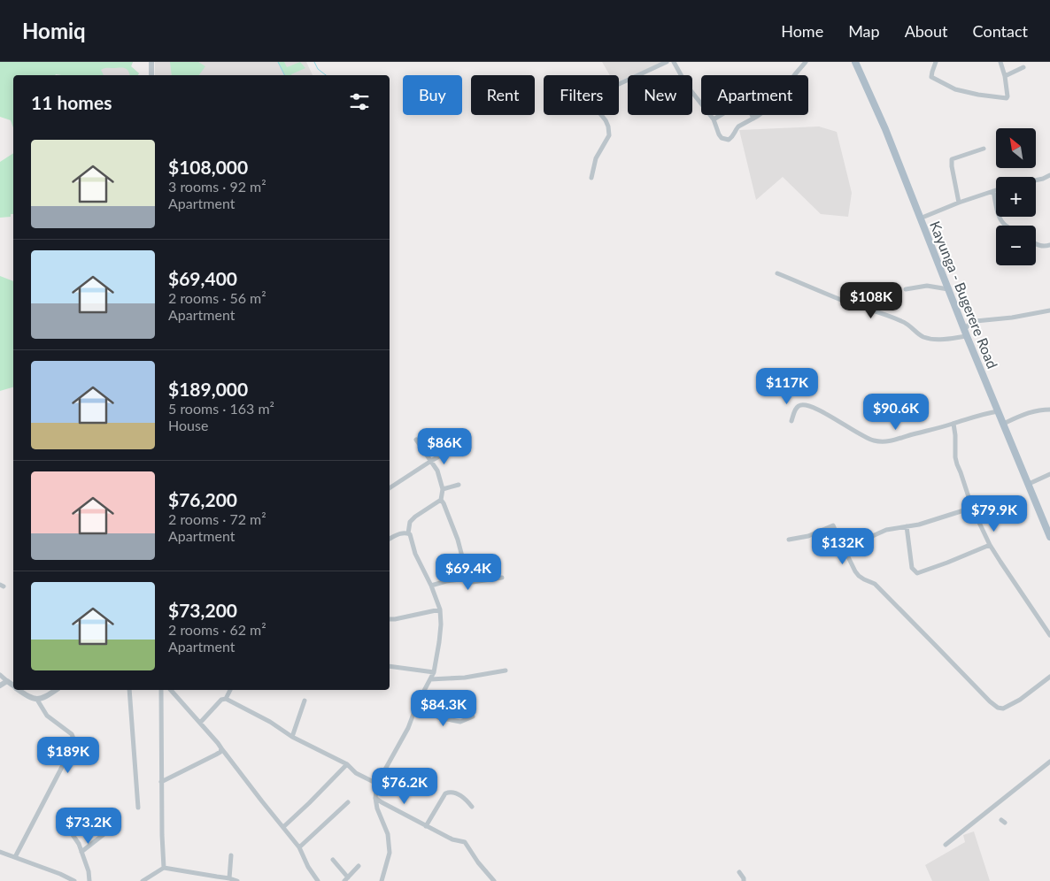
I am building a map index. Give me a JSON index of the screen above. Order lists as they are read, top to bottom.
{
  "streets": {
    "main road": ["Kayunga - Bugerere Road"]
  },
  "north": "top left",
  "page": {
    "header": "Homiq",
    "nav": [
      "Home",
      "Map",
      "About",
      "Contact"
    ],
    "chip": [
      "Buy",
      "Rent",
      "Filters",
      "New",
      "Apartment"
    ],
    "heading": "11 homes",
    "map_buttons": ["+", "−"],
    "list": [
      {
        "name": "$108,000",
        "note": "3 rooms · 92 m² · Apartment"
      },
      {
        "name": "$69,400",
        "note": "2 rooms · 56 m² · Apartment"
      },
      {
        "name": "$189,000",
        "note": "5 rooms · 163 m² · House"
      },
      {
        "name": "$76,200",
        "note": "2 rooms · 72 m² · Apartment"
      },
      {
        "name": "$73,200",
        "note": "2 rooms · 62 m² · Apartment"
      }
    ],
    "price": [
      "$108K",
      "$117K",
      "$90.6K",
      "$86K",
      "$79.9K",
      "$132K",
      "$69.4K",
      "$84.3K",
      "$189K",
      "$76.2K",
      "$73.2K"
    ]
  }
}
